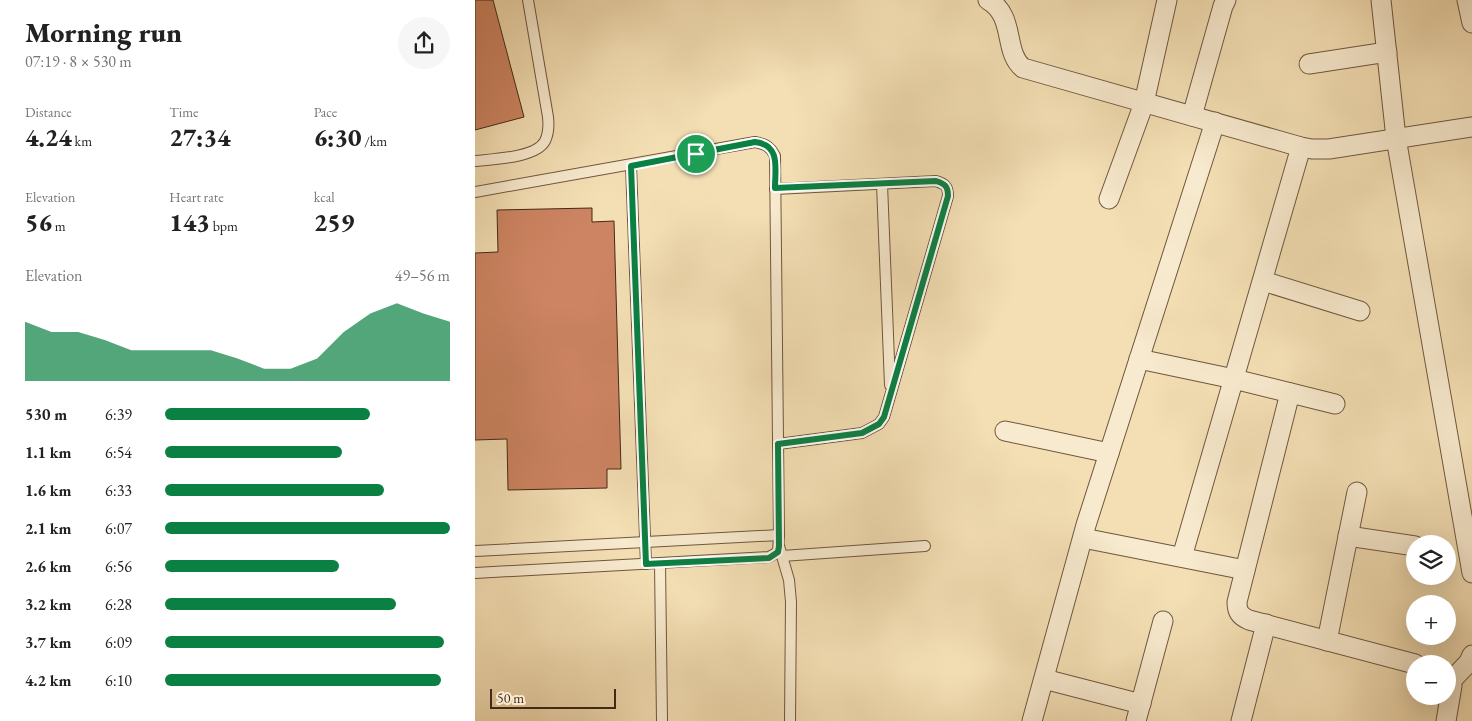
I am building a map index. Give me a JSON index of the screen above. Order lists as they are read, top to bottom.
{
  "scale_bar": "50 m",
  "page": {
    "heading": ["Morning run", "07:19 · 8 × 530 m"],
    "stats": [
      ["Distance", "4.24 km"],
      ["Time", "27:34"],
      ["Pace", "6:30 /km"],
      ["Elevation", "56 m"],
      ["Heart rate", "143 bpm"],
      ["kcal", "259"]
    ],
    "chart": ["Elevation", "49–56 m"],
    "list": [
      {
        "name": "530 m",
        "note": "6:39"
      },
      {
        "name": "1.1 km",
        "note": "6:54"
      },
      {
        "name": "1.6 km",
        "note": "6:33"
      },
      {
        "name": "2.1 km",
        "note": "6:07"
      },
      {
        "name": "2.6 km",
        "note": "6:56"
      },
      {
        "name": "3.2 km",
        "note": "6:28"
      },
      {
        "name": "3.7 km",
        "note": "6:09"
      },
      {
        "name": "4.2 km",
        "note": "6:10"
      }
    ],
    "map_buttons": ["+", "−"],
    "scale": "50 m"
  }
}
